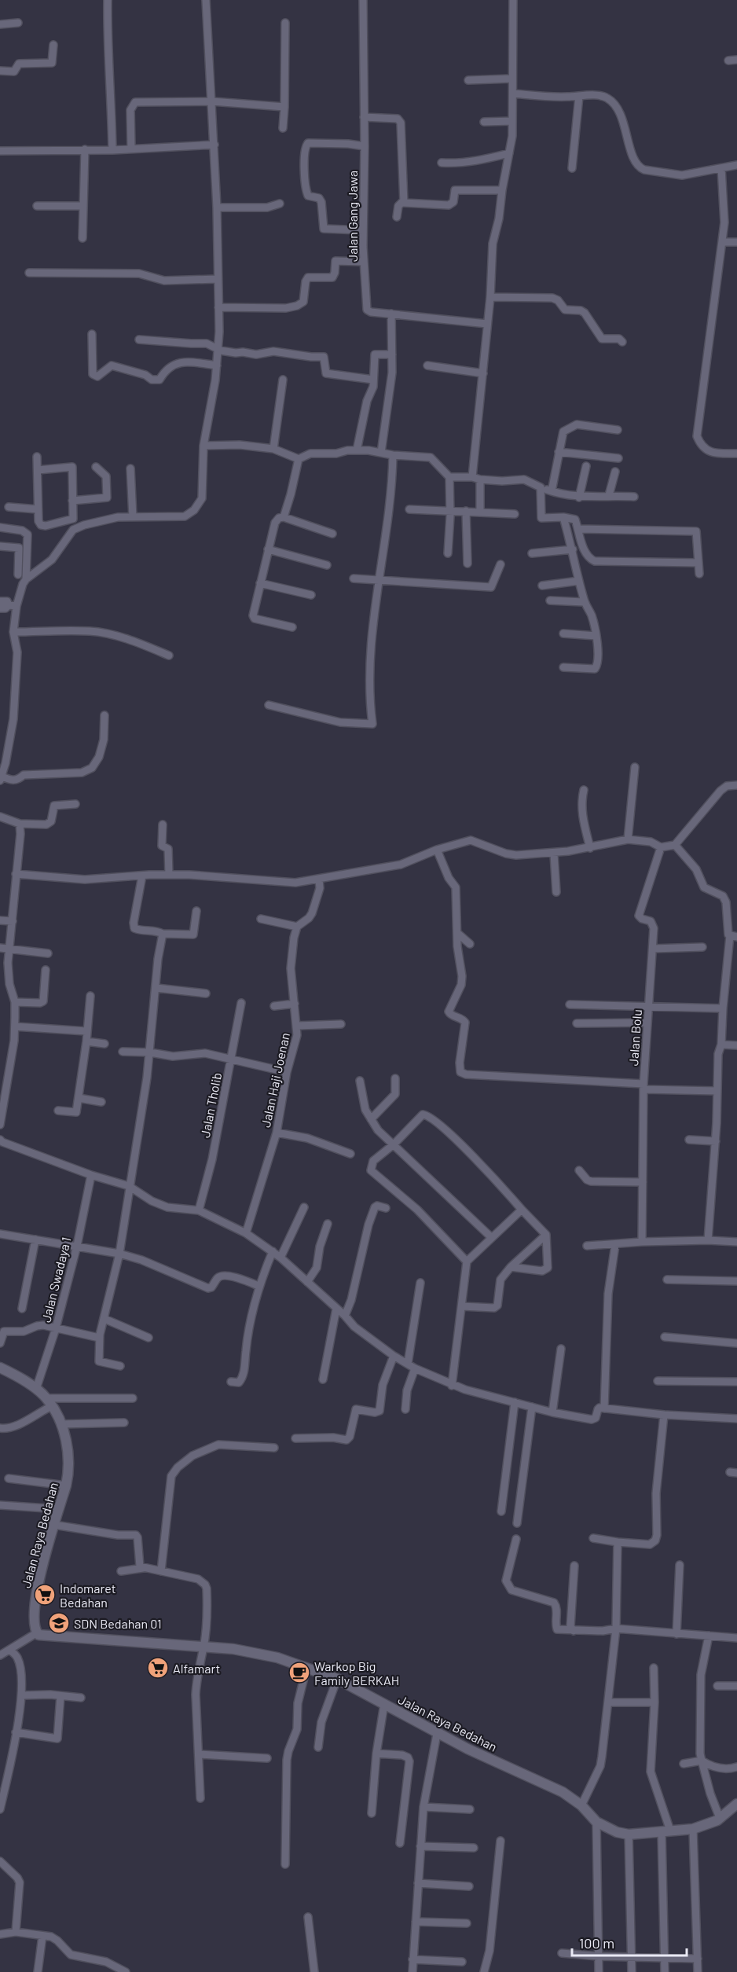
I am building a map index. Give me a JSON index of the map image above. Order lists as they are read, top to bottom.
{
  "streets": {
    "street": [
      "Jalan Gang Jawa",
      "Jalan Bolu",
      "Jalan Haji Joenan",
      "Jalan Tholib",
      "Jalan Swadaya 1",
      "Jalan Raya Bedahan"
    ]
  },
  "crossings": [
    ["Jalan Swadaya 1", "Jalan Raya Bedahan"]
  ],
  "places": {
    "supermarket": ["Indomaret Bedahan", "Alfamart"],
    "school or university": ["SDN Bedahan 01"],
    "cafe": ["Warkop Big Family BERKAH"]
  },
  "scale_bar": "100 m"
}
